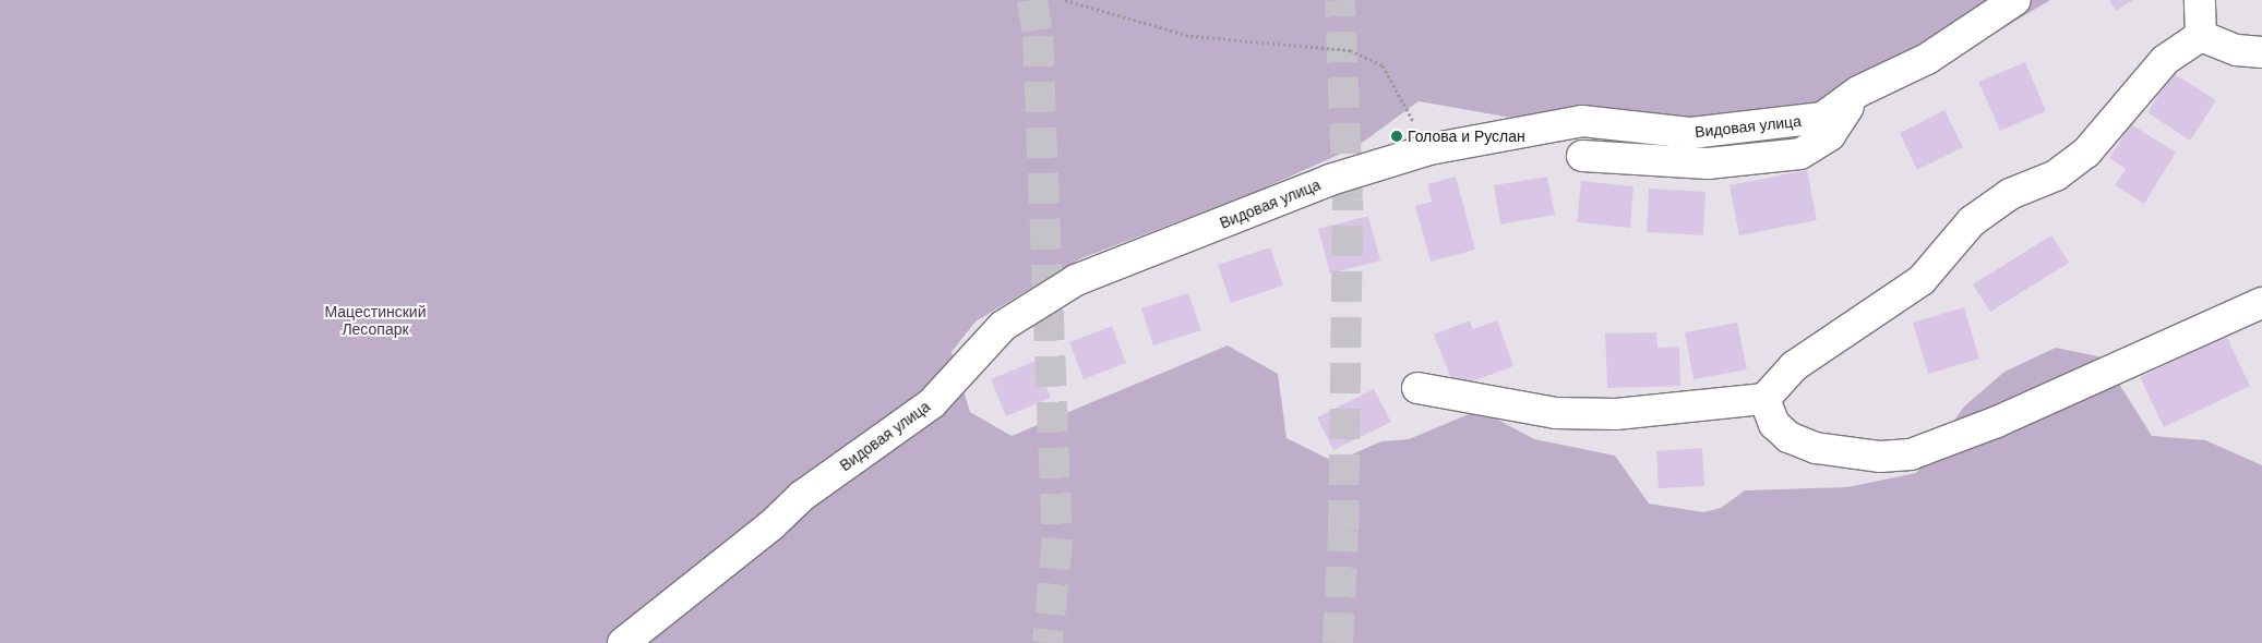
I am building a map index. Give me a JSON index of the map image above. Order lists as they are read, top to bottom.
{
  "streets": {
    "street": ["Видовая улица"]
  },
  "parks": ["Мацестинский Лесопарк"],
  "places": ["Голова и Руслан"]
}
